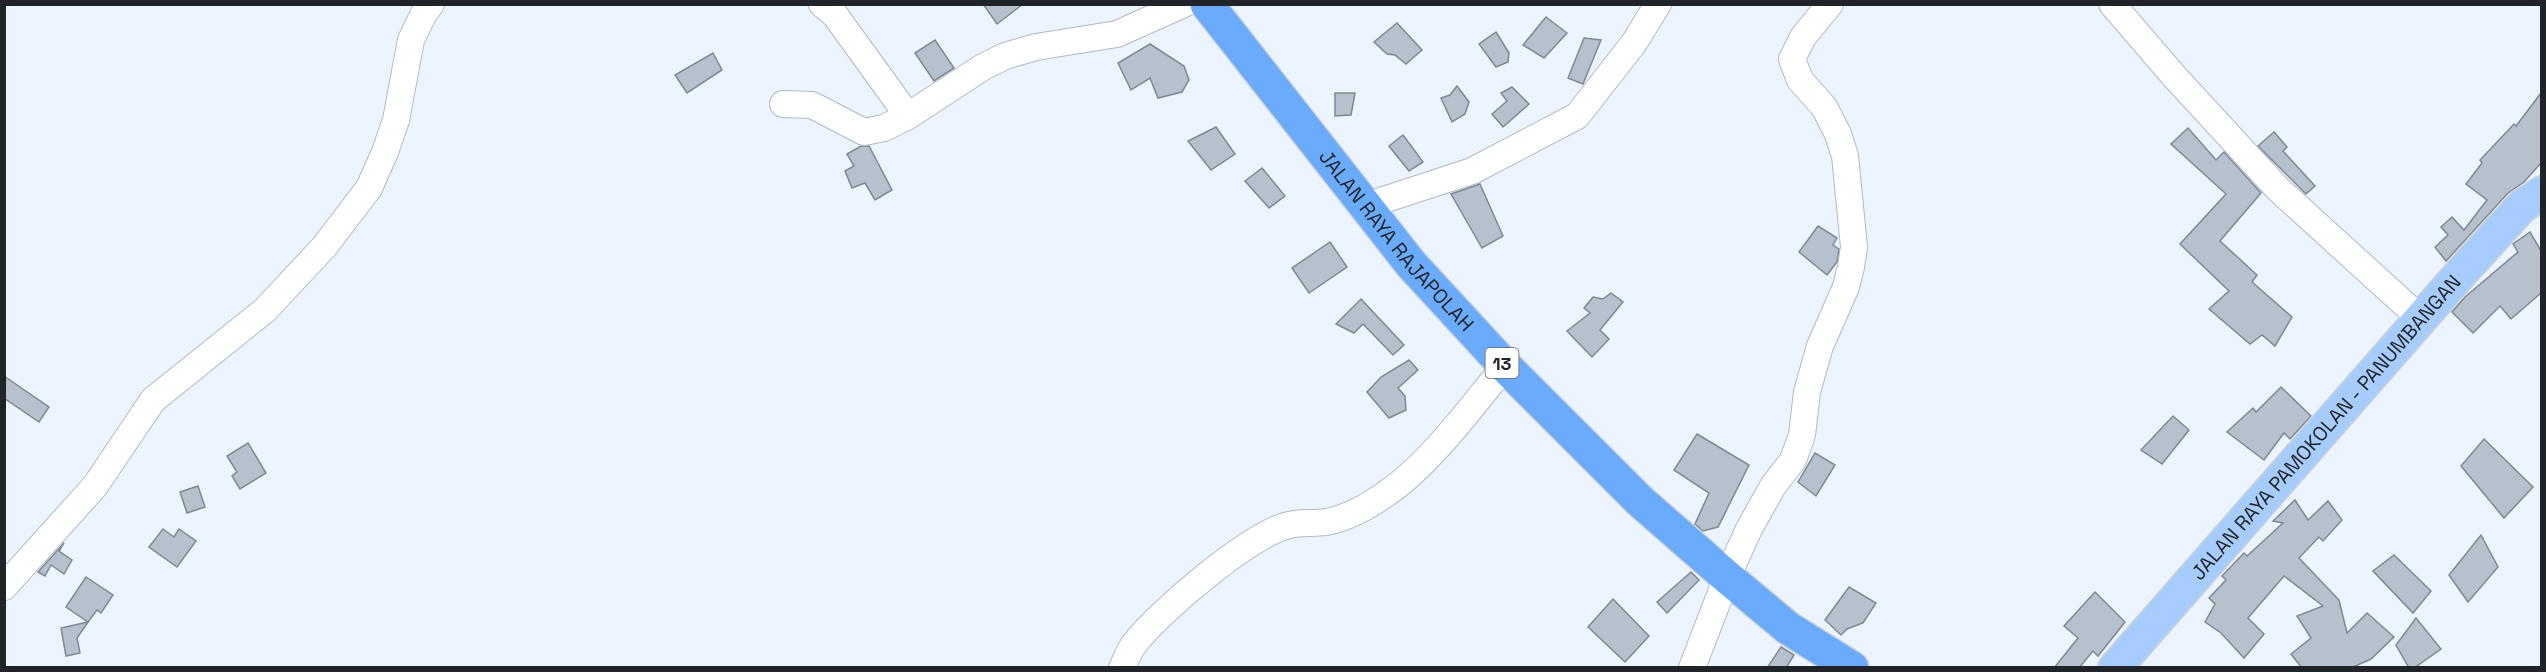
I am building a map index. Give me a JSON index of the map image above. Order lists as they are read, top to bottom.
{
  "streets": {
    "highway": ["JALAN RAYA RAJAPOLAH", "13"],
    "main road": ["JALAN RAYA PAMOKOLAN - PANUMBANGAN"]
  }
}
